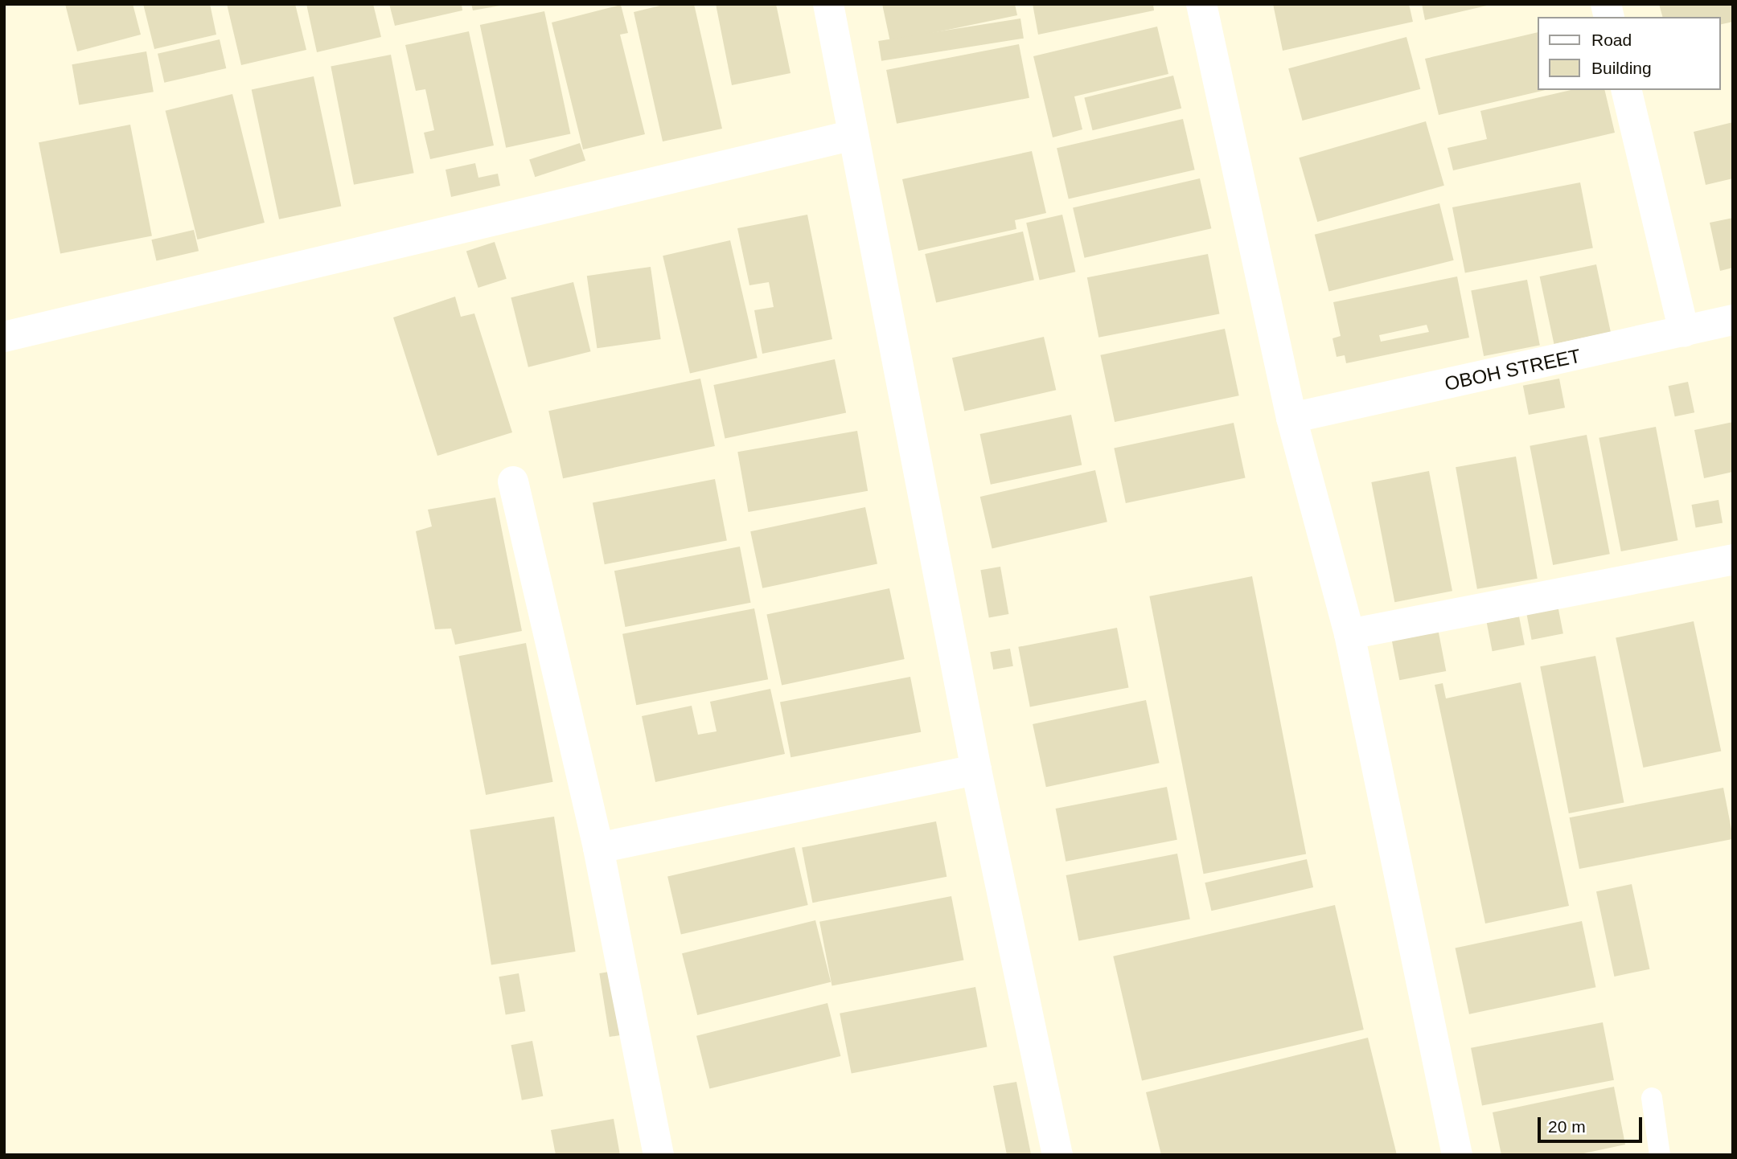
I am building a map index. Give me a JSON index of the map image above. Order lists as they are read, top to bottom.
{
  "streets": {
    "street": ["OBOH STREET"]
  },
  "legend": ["Road", "Building"],
  "scale_bar": "20 m"
}
